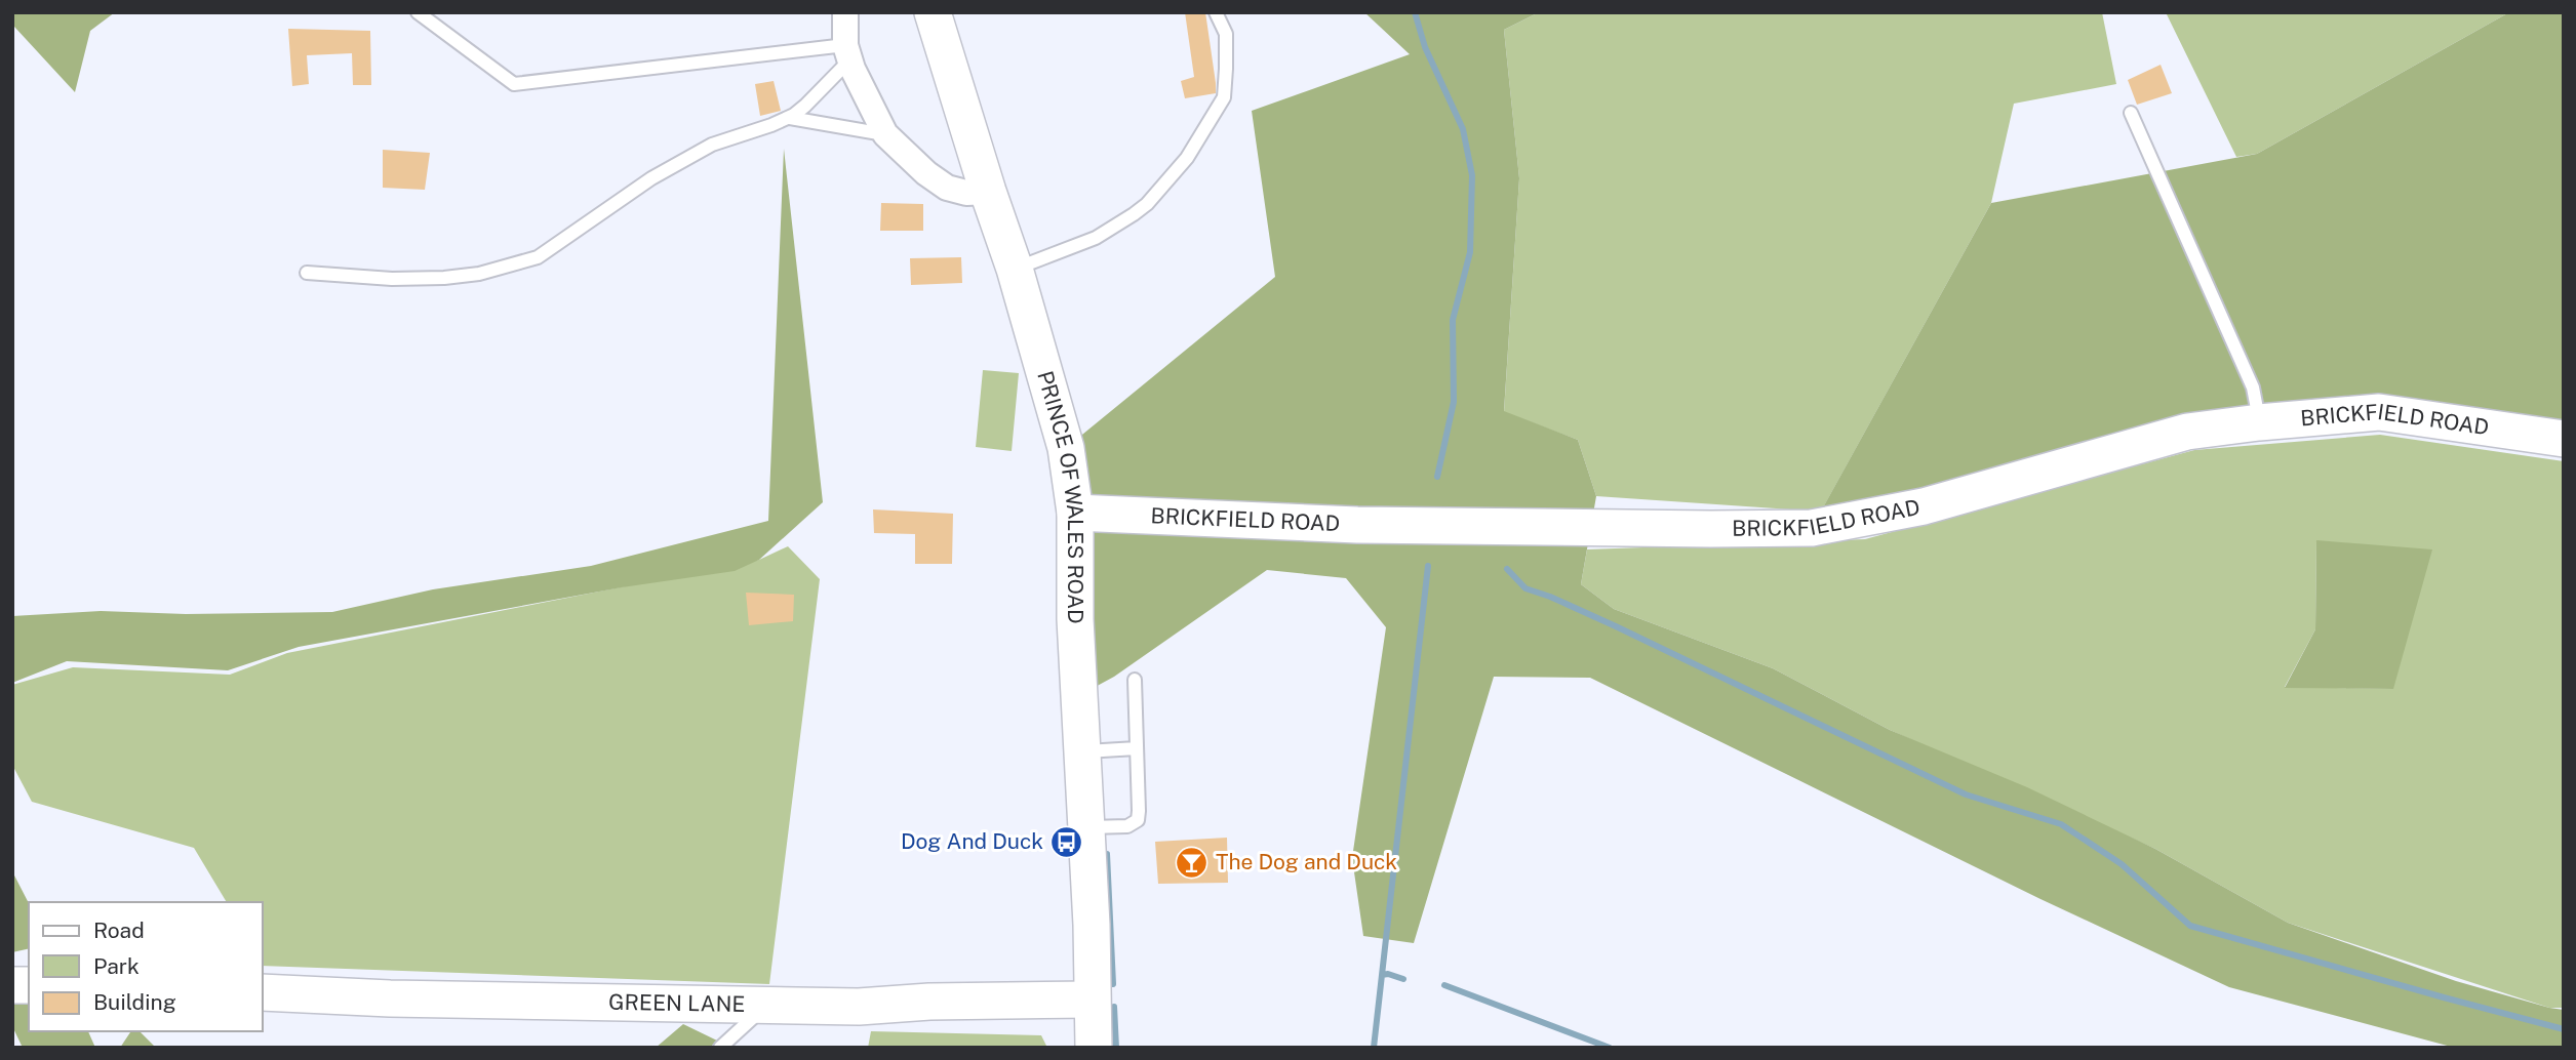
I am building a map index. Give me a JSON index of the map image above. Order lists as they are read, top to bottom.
{
  "streets": {
    "street": ["BRICKFIELD ROAD", "PRINCE OF WALES ROAD", "GREEN LANE"]
  },
  "crossings": [
    ["BRICKFIELD ROAD", "PRINCE OF WALES ROAD"],
    ["PRINCE OF WALES ROAD", "GREEN LANE"]
  ],
  "places": {
    "bus stop": ["Dog And Duck"],
    "bar": ["The Dog and Duck"]
  },
  "legend": ["Road", "Park", "Building"]
}
